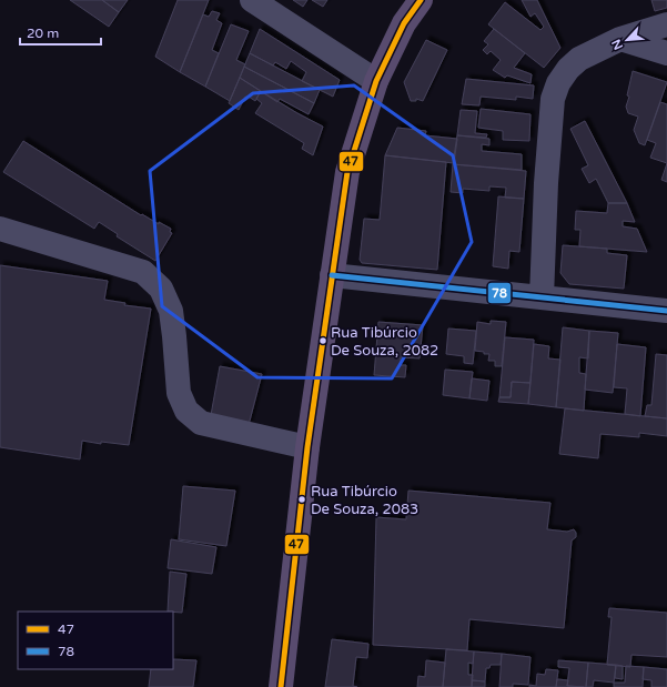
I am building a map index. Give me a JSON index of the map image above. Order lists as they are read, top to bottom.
{
  "places": ["Rua Tibúrcio De Souza, 2082", "Rua Tibúrcio De Souza, 2083"],
  "lines": ["transit line 47", "transit line 78"],
  "legend": ["47", "78"],
  "scale_bar": "20 m",
  "north": "bottom left"
}
